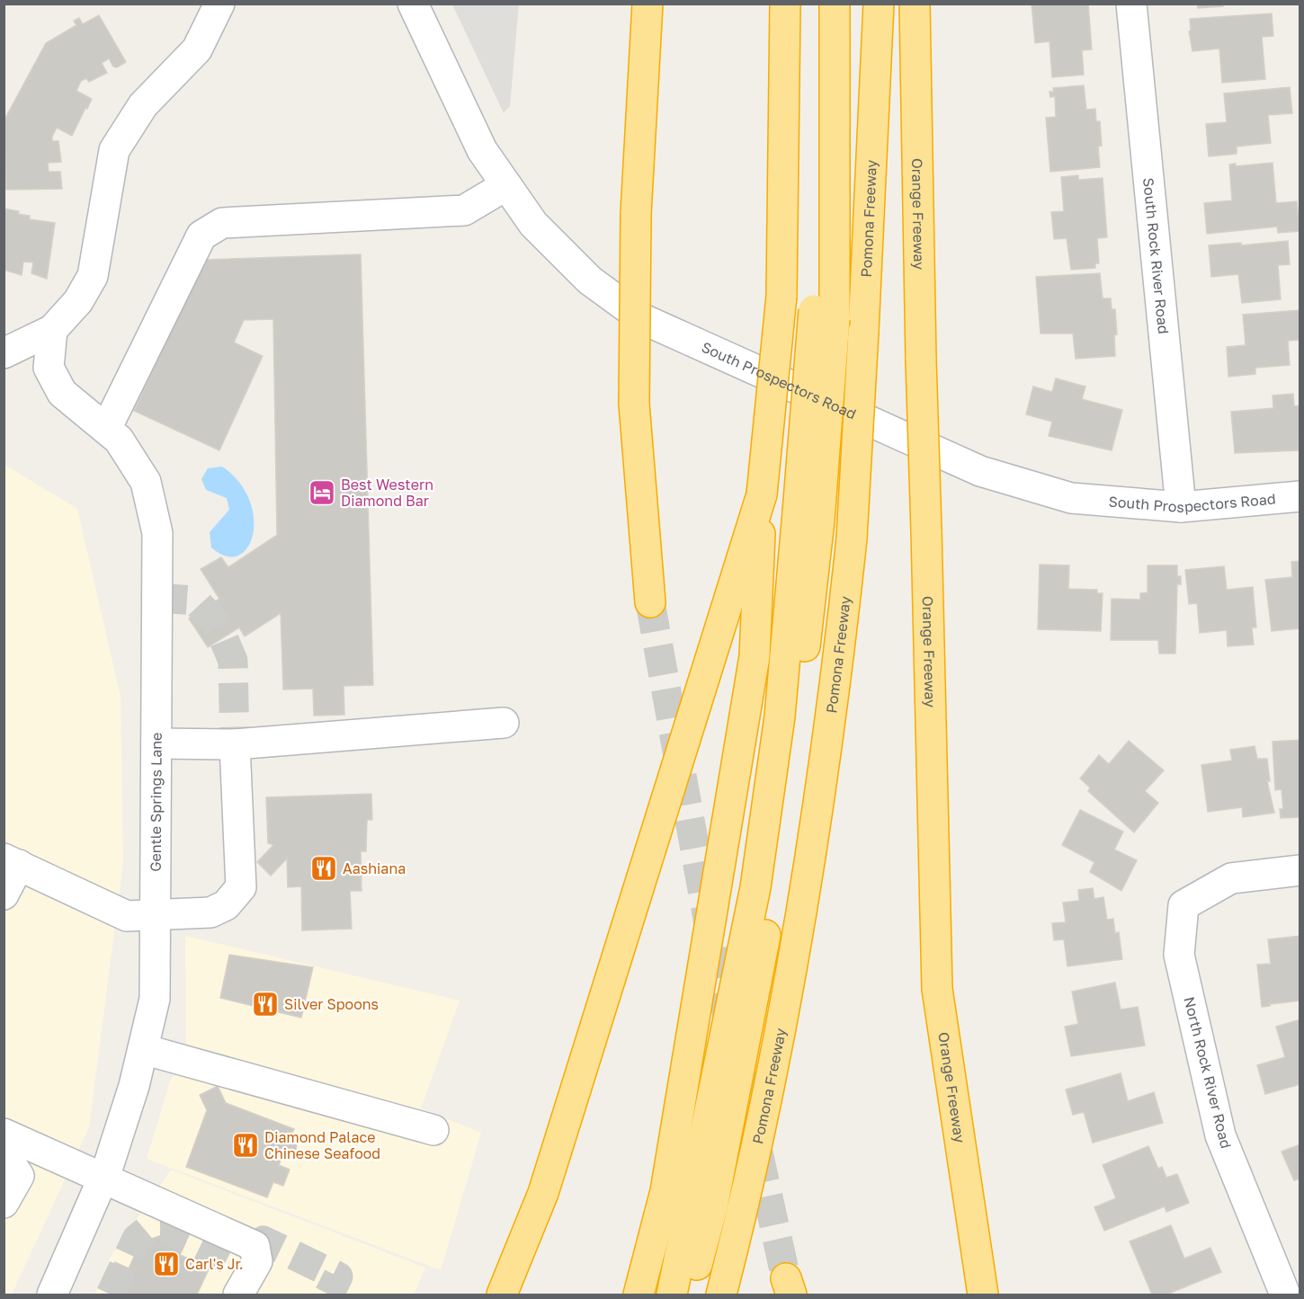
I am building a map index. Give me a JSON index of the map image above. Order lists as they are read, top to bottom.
{
  "streets": {
    "highway": ["Orange Freeway", "Pomona Freeway"],
    "street": [
      "South Rock River Road",
      "South Prospectors Road",
      "Gentle Springs Lane",
      "North Rock River Road"
    ]
  },
  "crossings": [
    ["South Rock River Road", "South Prospectors Road"]
  ],
  "places": {
    "hotel": ["Best Western Diamond Bar"],
    "restaurant": [
      "Aashiana",
      "Silver Spoons",
      "Diamond Palace Chinese Seafood",
      "Carl's Jr."
    ]
  }
}
